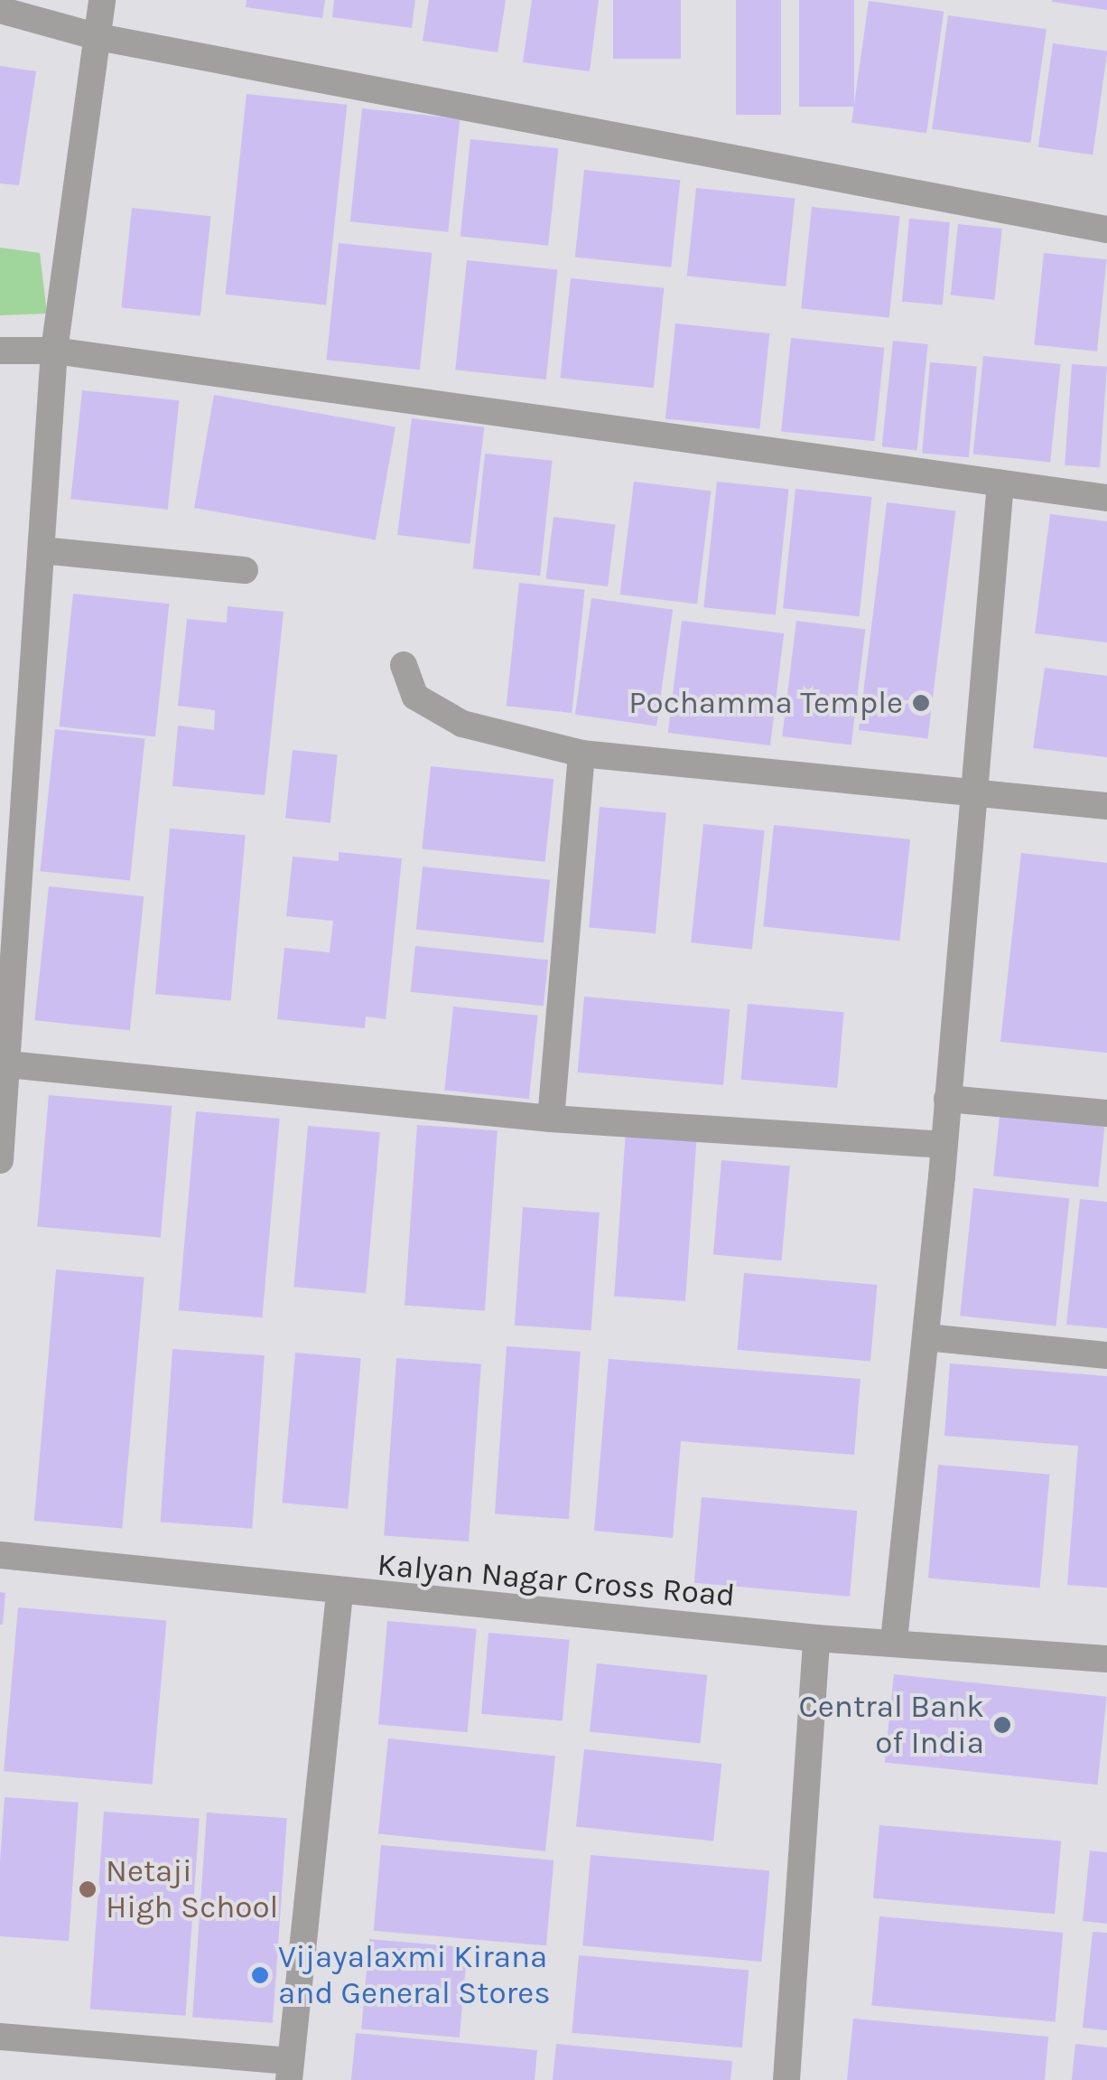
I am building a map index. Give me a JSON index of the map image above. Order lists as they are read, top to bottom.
{
  "streets": {
    "street": ["Kalyan Nagar Cross Road"]
  },
  "places": [
    "Pochamma Temple",
    "Central Bank of India",
    "Netaji High School",
    "Vijayalaxmi Kirana and General Stores"
  ]
}
